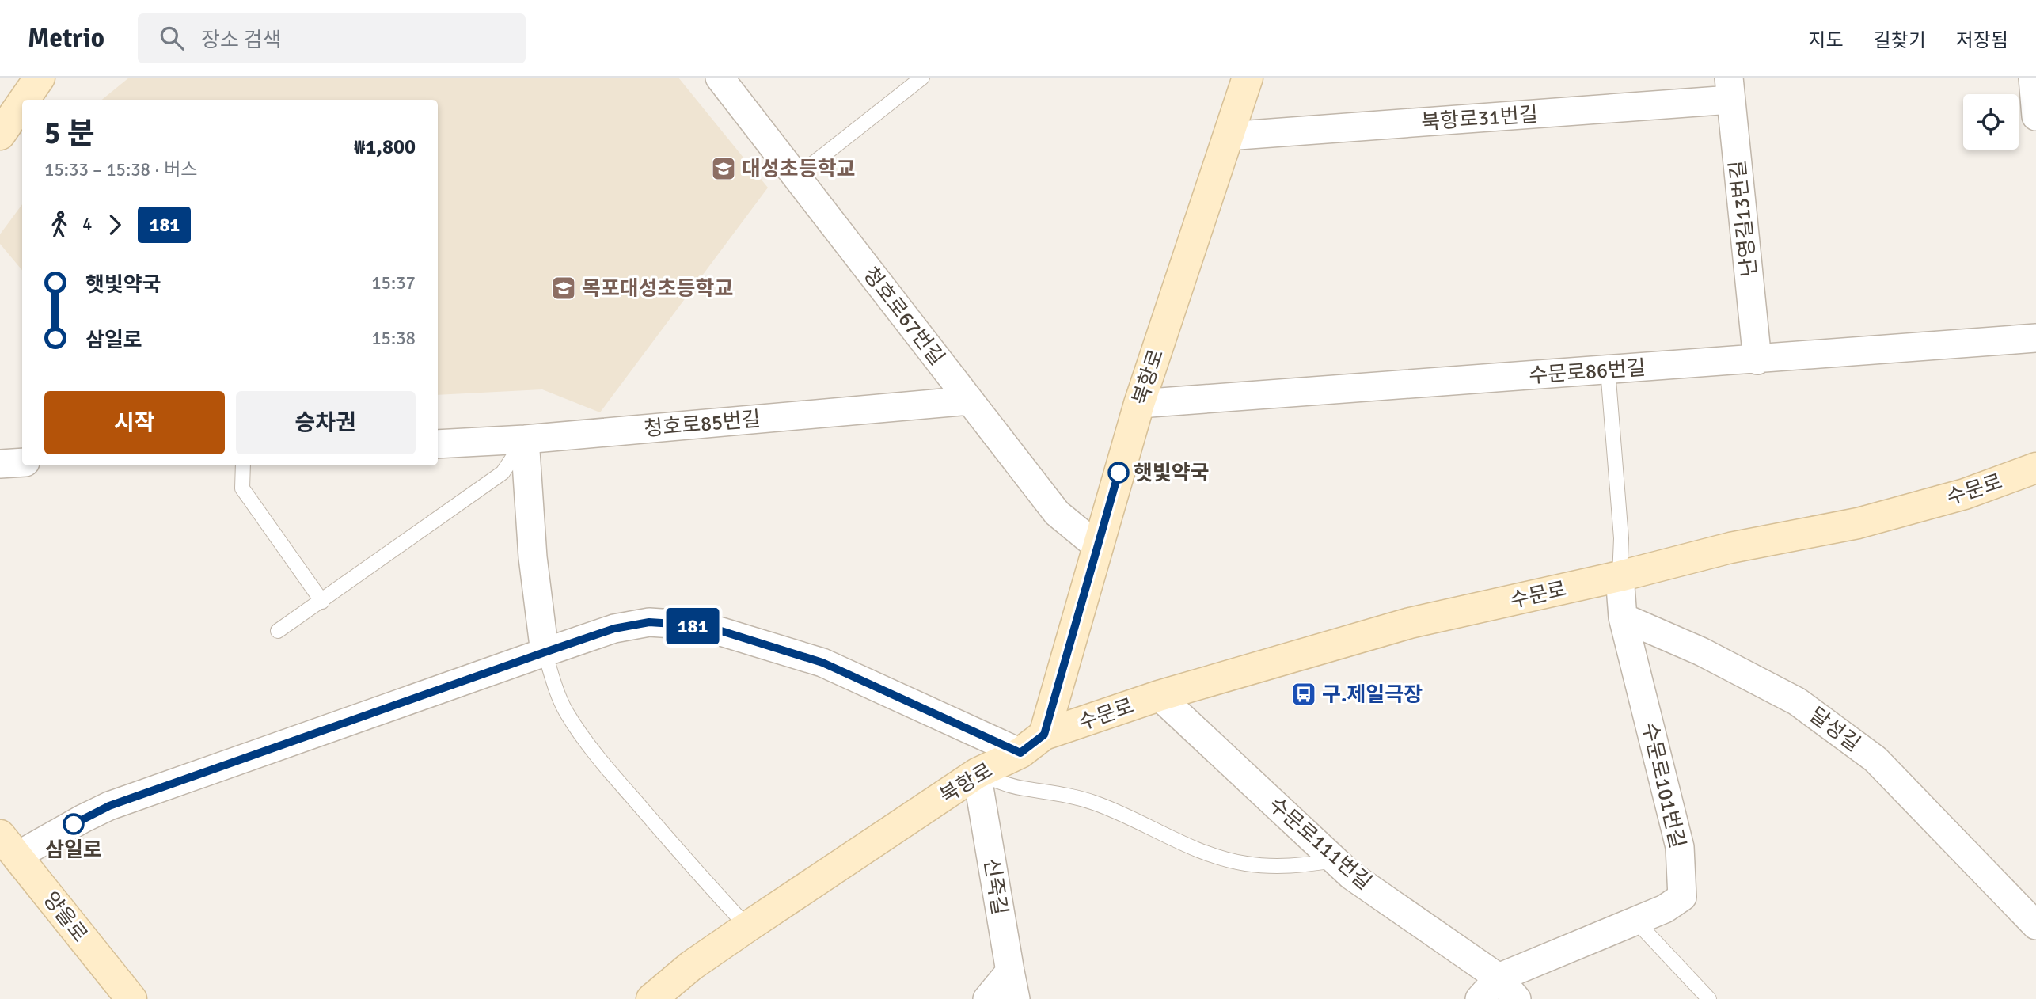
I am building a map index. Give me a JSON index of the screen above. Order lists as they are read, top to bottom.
{
  "streets": {
    "street": [
      "북항로31번길",
      "난영길13번길",
      "청호로67번길",
      "수문로86번길",
      "북항로",
      "청호로85번길",
      "수문로",
      "달성길",
      "수문로101번길",
      "수문로111번길",
      "신죽길",
      "양을로"
    ]
  },
  "crossings": [
    ["북항로31번길", "난영길13번길"],
    ["북항로31번길", "북항로"],
    ["난영길13번길", "수문로86번길"],
    ["청호로67번길", "북항로"],
    ["청호로67번길", "청호로85번길"],
    ["수문로86번길", "북항로"],
    ["북항로", "수문로"],
    ["북항로", "신죽길"],
    ["수문로", "수문로111번길"],
    ["달성길", "수문로101번길"]
  ],
  "places": {
    "school or university": ["대성초등학교", "목포대성초등학교"],
    "other": ["햇빛약국", "삼일로"],
    "bus stop": ["구.제일극장"]
  },
  "lines": ["bus line 181"],
  "page": {
    "header": "Metrio",
    "search": "장소 검색",
    "nav": ["지도", "길찾기", "저장됨"],
    "on_map": "181",
    "heading": ["5 분", "15:33 – 15:38 · 버스", "₩1,800"],
    "legs": ["4", "181"],
    "list": [
      {
        "name": "햇빛약국",
        "value": "15:37"
      },
      {
        "name": "삼일로",
        "value": "15:38"
      }
    ],
    "buttons": ["시작", "승차권"]
  }
}
